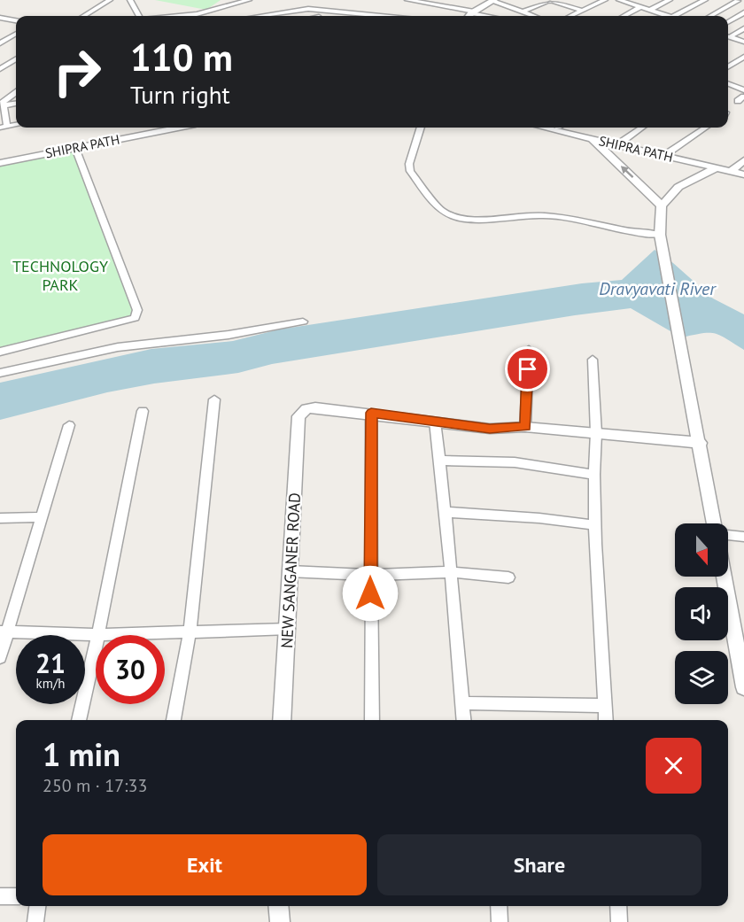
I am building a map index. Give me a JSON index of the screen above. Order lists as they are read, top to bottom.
{
  "streets": {
    "street": ["SHIPRA PATH", "NEW SANGANER ROAD"]
  },
  "water": ["Dravyavati River"],
  "parks": ["TECHNOLOGY PARK"],
  "north": "bottom",
  "page": {
    "turn": ["110 m", "Turn right"],
    "speed": "21 km/h",
    "limit": "30",
    "heading": ["1 min", "250 m · 17:33"],
    "buttons": ["Exit", "Share"]
  }
}
